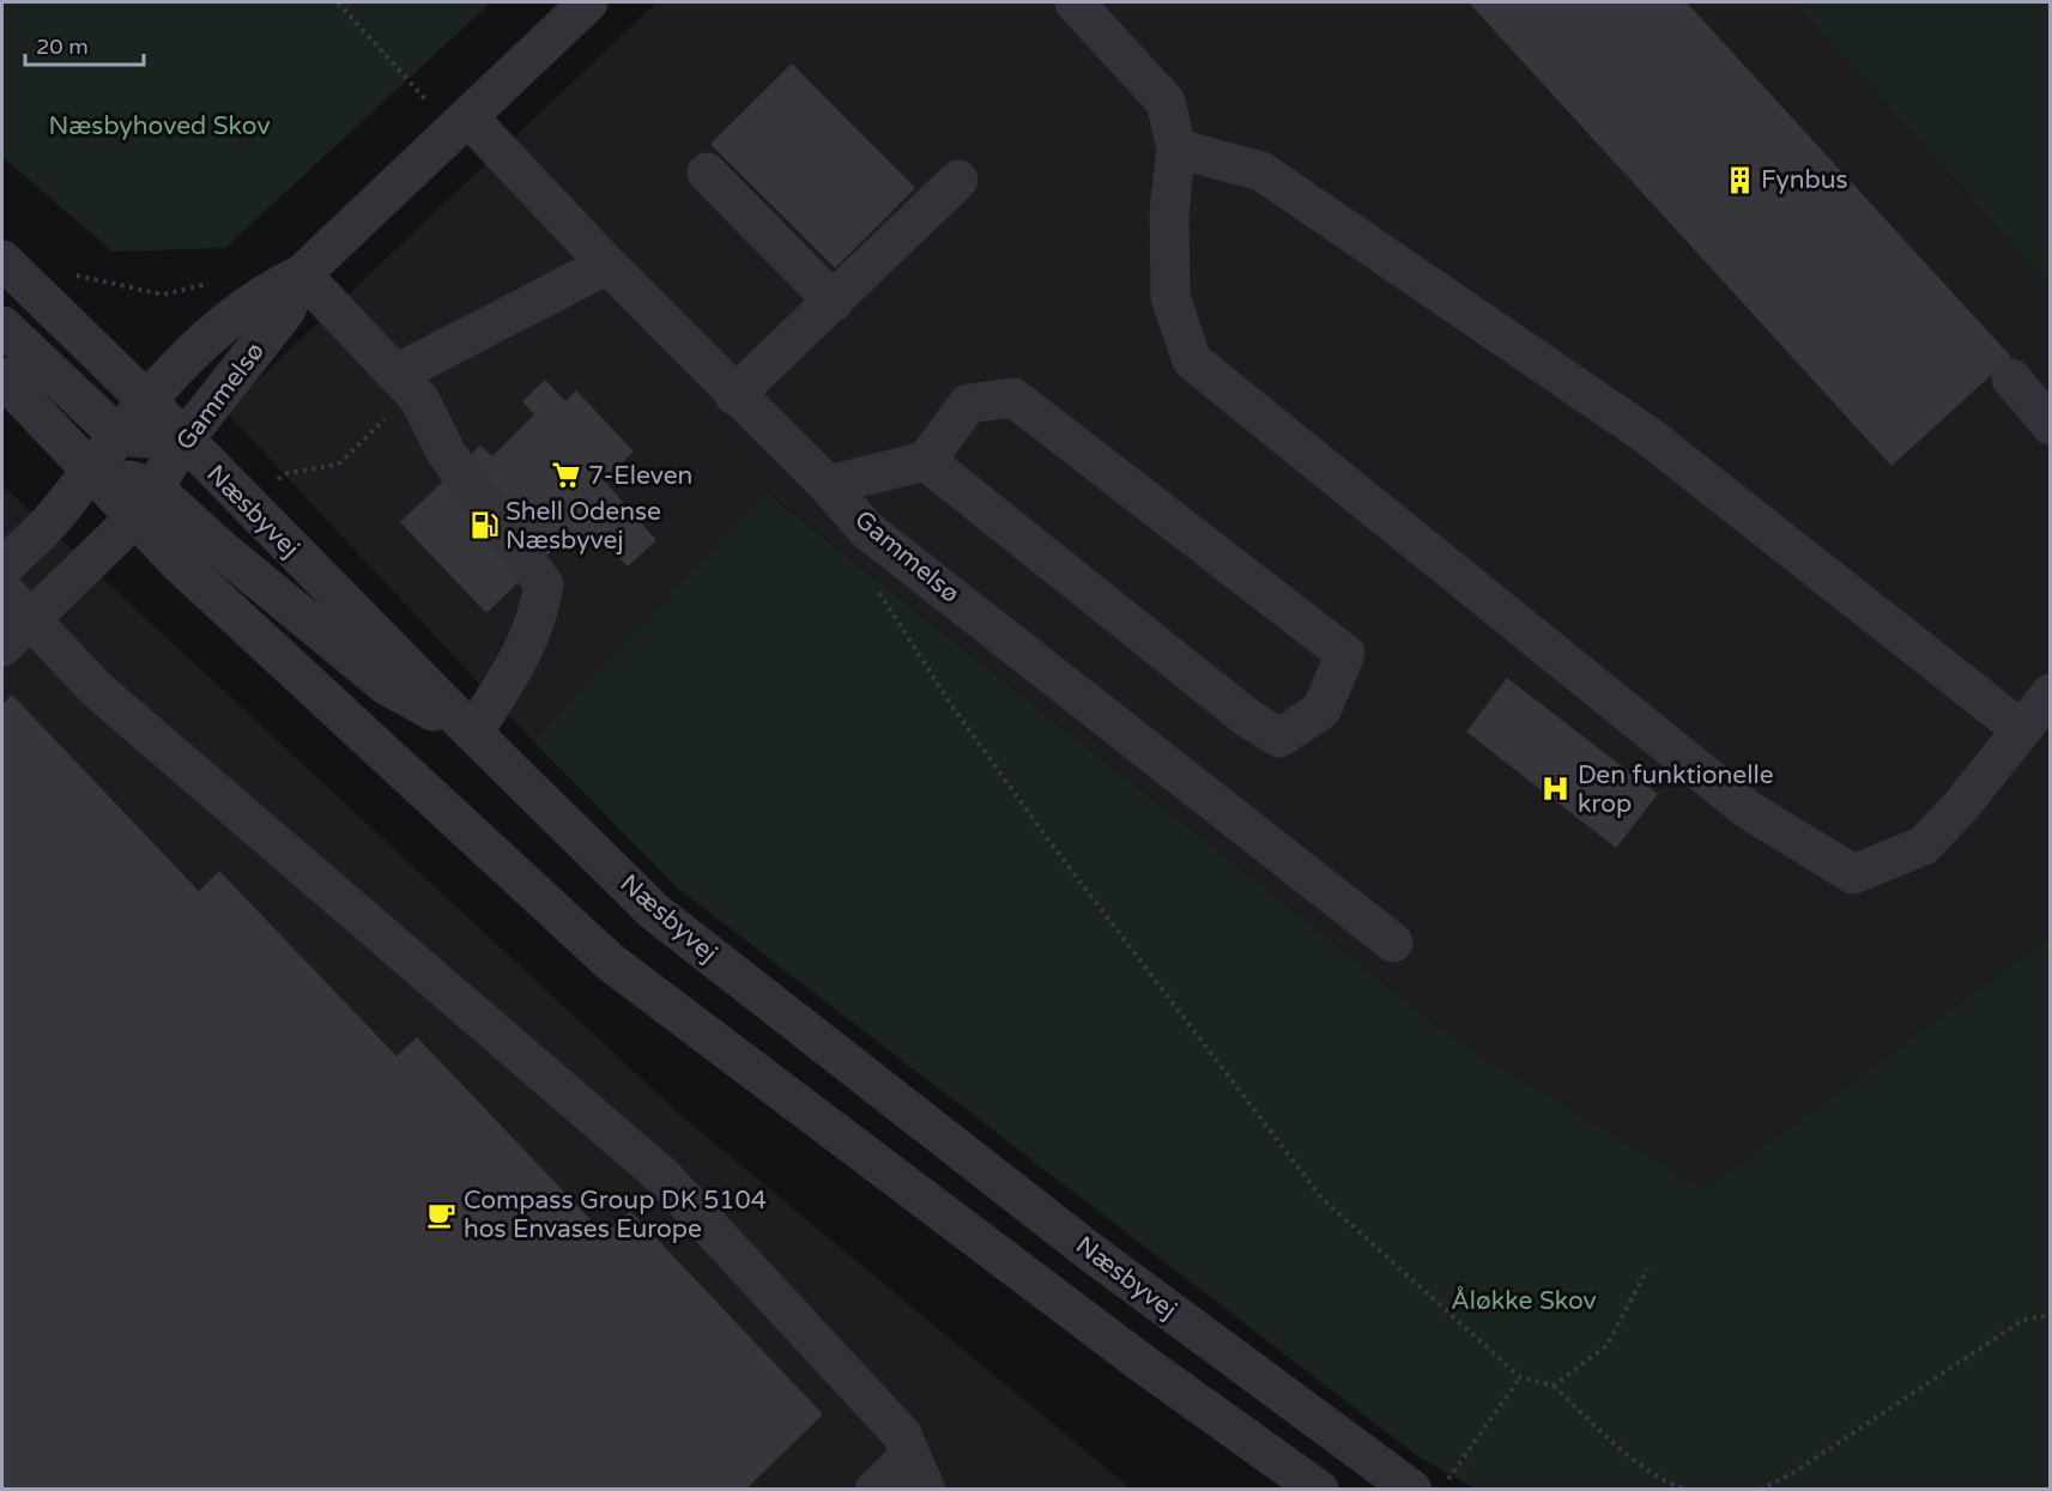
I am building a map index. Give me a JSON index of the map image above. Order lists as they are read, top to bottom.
{
  "streets": {
    "street": ["Gammelsø", "Næsbyvej"]
  },
  "crossings": [
    ["Gammelsø", "Næsbyvej"]
  ],
  "parks": ["Næsbyhoved Skov", "Åløkke Skov"],
  "places": {
    "building": ["Fynbus"],
    "supermarket": ["7-Eleven"],
    "fuel station": ["Shell Odense Næsbyvej"],
    "hospital": ["Den funktionelle krop"],
    "cafe": ["Compass Group DK 5104 hos Envases Europe"]
  },
  "scale_bar": "20 m"
}
